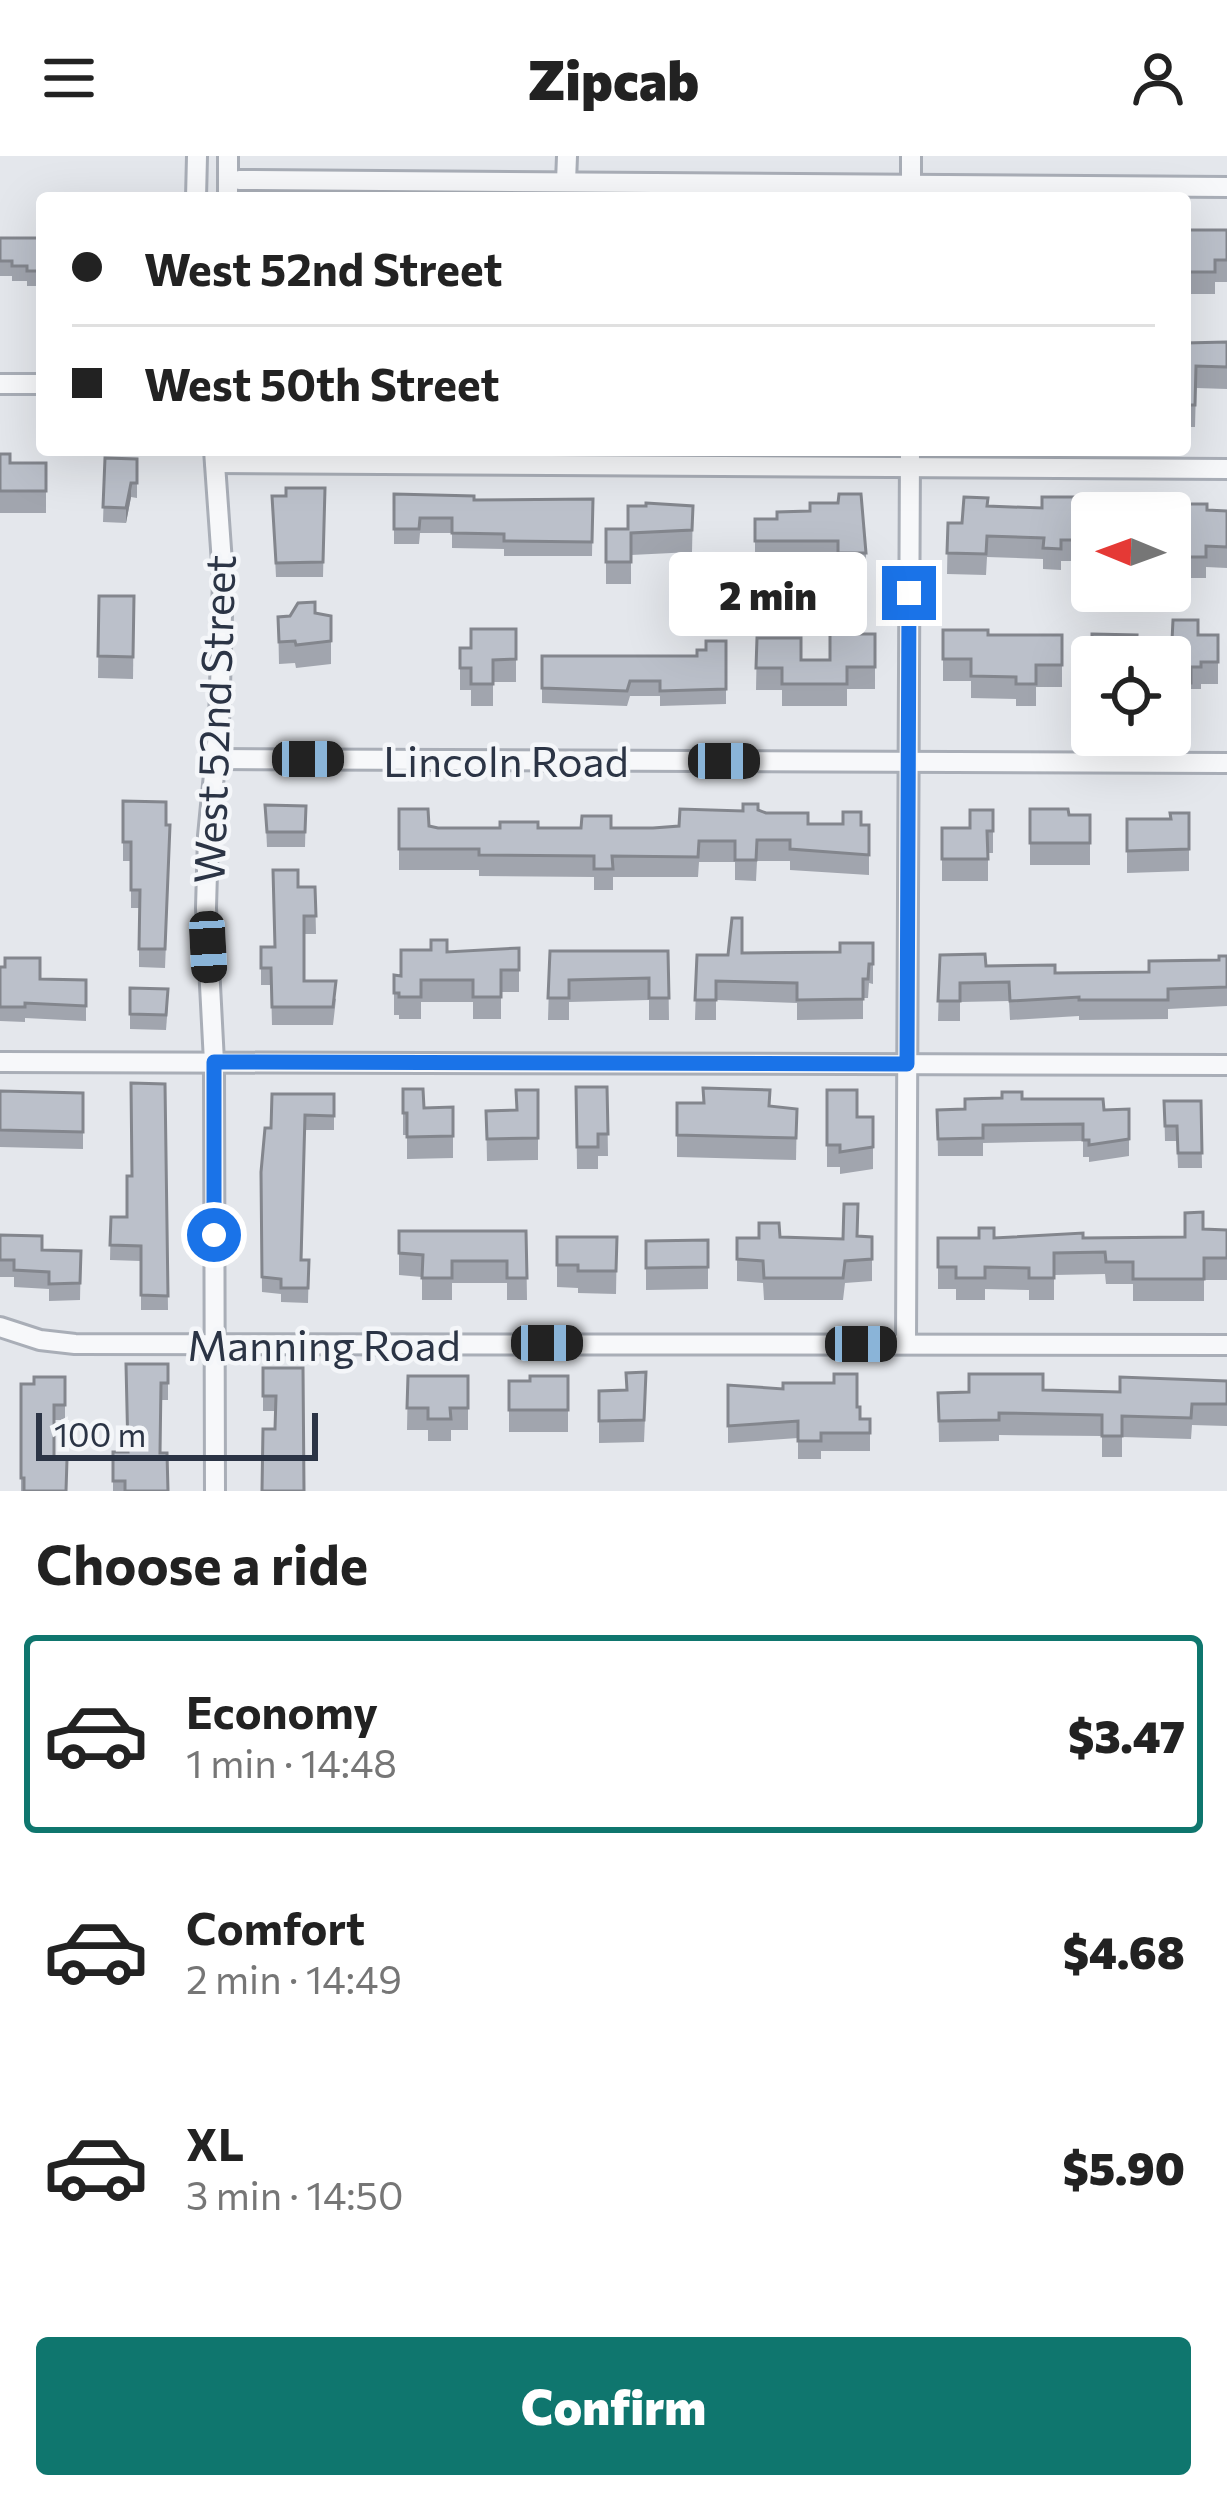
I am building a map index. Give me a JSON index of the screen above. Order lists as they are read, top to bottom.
{
  "streets": {
    "street": ["West 52nd Street", "Lincoln Road", "Manning Road"]
  },
  "crossings": [
    ["West 52nd Street", "Lincoln Road"],
    ["West 52nd Street", "Manning Road"]
  ],
  "scale_bar": "100 m",
  "north": "left",
  "page": {
    "header": "Zipcab",
    "banner": ["West 52nd Street", "West 50th Street"],
    "bubble": "2 min",
    "scale": "100 m",
    "heading": "Choose a ride",
    "list": [
      {
        "name": "Economy",
        "note": "1 min · 14:48",
        "value": "$3.47"
      },
      {
        "name": "Comfort",
        "note": "2 min · 14:49",
        "value": "$4.68"
      },
      {
        "name": "XL",
        "note": "3 min · 14:50",
        "value": "$5.90"
      }
    ],
    "buttons": "Confirm"
  }
}
